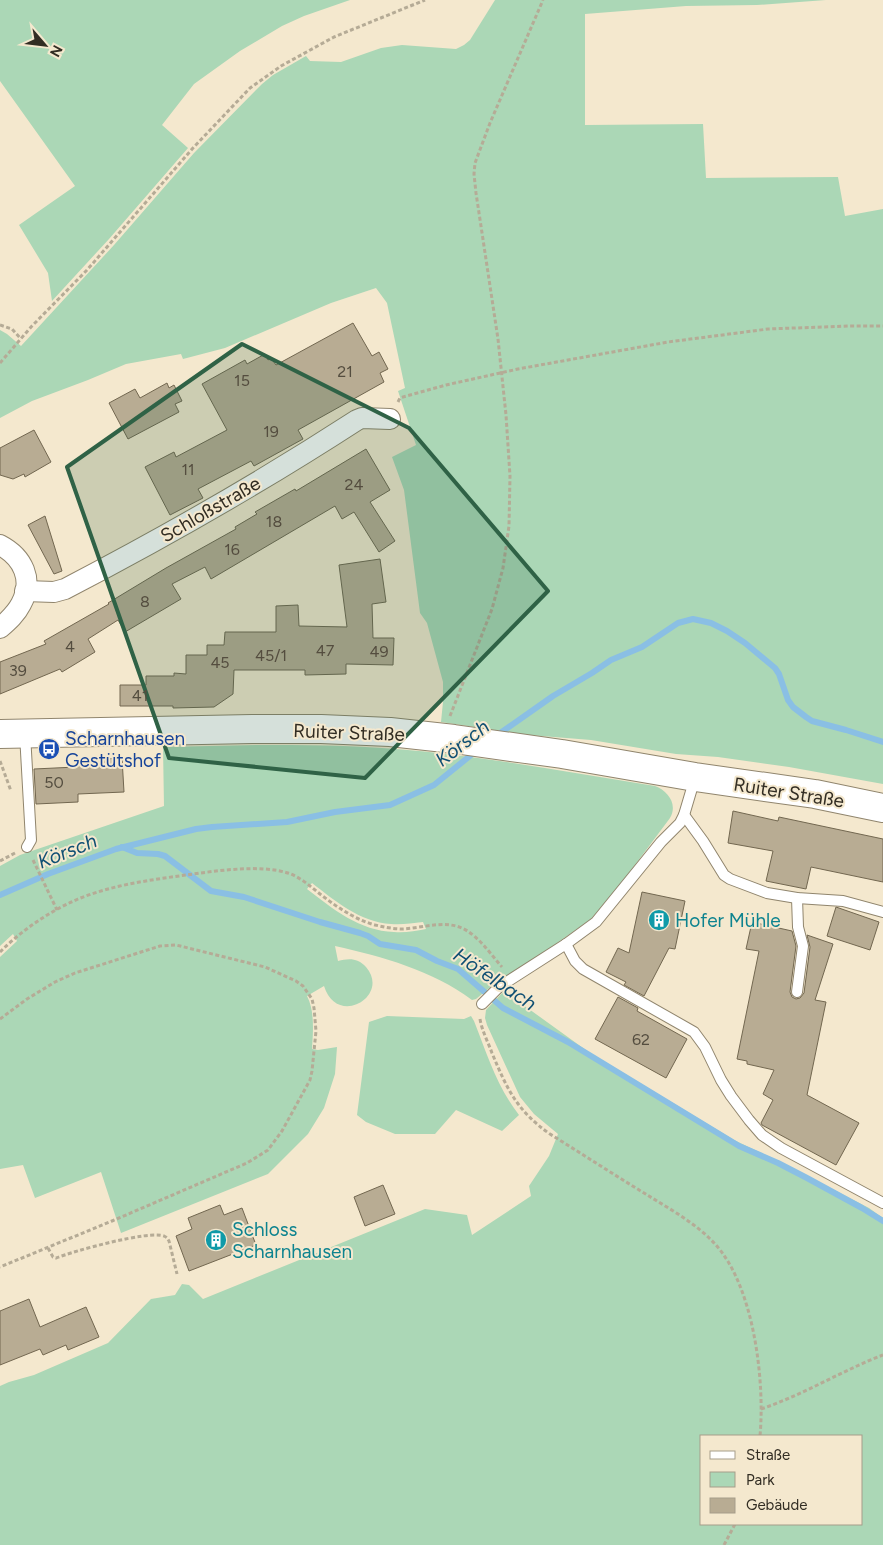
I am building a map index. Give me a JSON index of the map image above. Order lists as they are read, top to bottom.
{
  "streets": {
    "main road": ["Ruiter Straße"],
    "street": ["Schloßstraße"]
  },
  "water": ["Körsch", "Höfelbach"],
  "places": {
    "bus stop": ["Scharnhausen Gestütshof"],
    "building": ["Hofer Mühle", "Schloss Scharnhausen"]
  },
  "house_numbers": [
    "21",
    "15",
    "19",
    "11",
    "24",
    "18",
    "16",
    "8",
    "4",
    "47",
    "49",
    "45/1",
    "45",
    "39",
    "41",
    "50",
    "62"
  ],
  "legend": ["Straße", "Park", "Gebäude"],
  "north": "bottom right"
}
